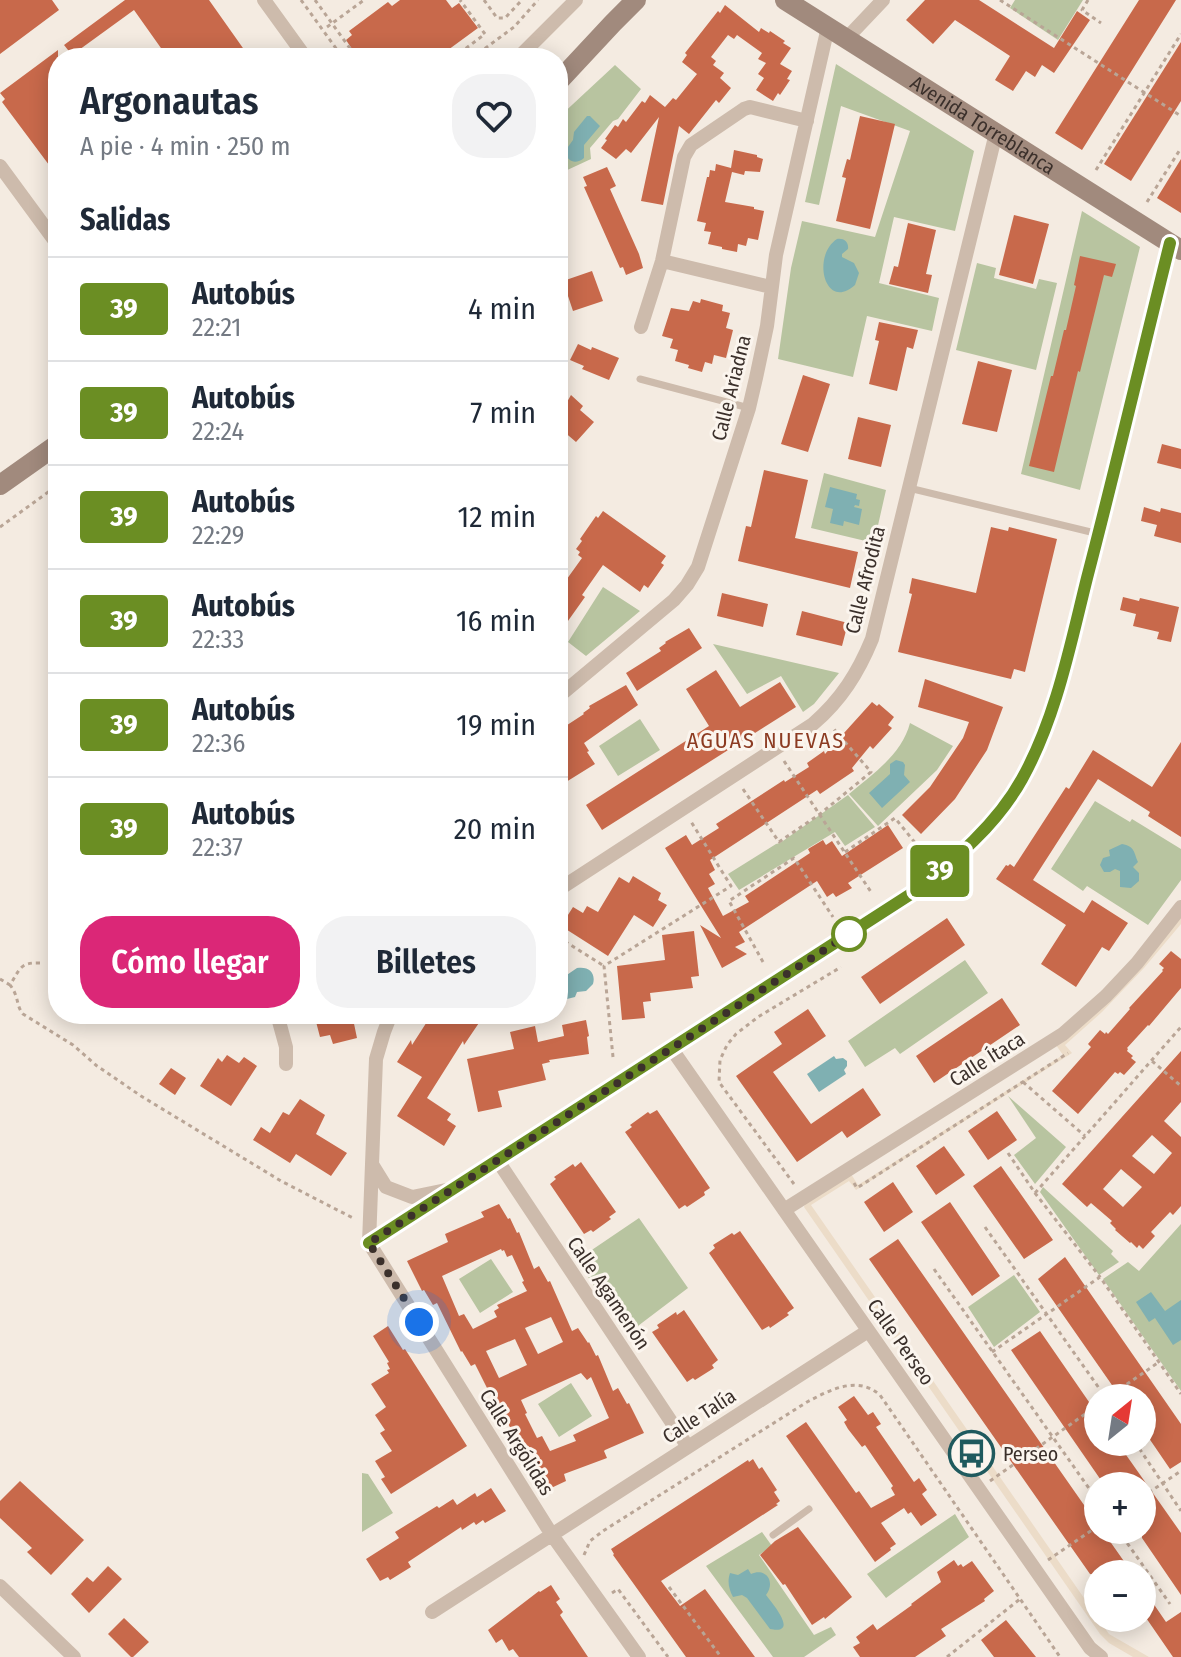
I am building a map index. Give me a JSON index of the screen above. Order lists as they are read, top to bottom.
{
  "streets": {
    "street": [
      "Avenida Torreblanca",
      "Calle Ariadna",
      "Calle Afrodita",
      "Calle Ítaca",
      "Calle Agamenón",
      "Calle Perseo",
      "Calle Talía",
      "Calle Argólidas"
    ]
  },
  "crossings": [
    ["Avenida Torreblanca", "Calle Ariadna"],
    ["Avenida Torreblanca", "Calle Afrodita"],
    ["Calle Ítaca", "Calle Perseo"],
    ["Calle Agamenón", "Calle Talía"],
    ["Calle Perseo", "Calle Talía"],
    ["Calle Talía", "Calle Argólidas"]
  ],
  "districts": ["AGUAS NUEVAS"],
  "places": {
    "bus stop": ["Perseo"]
  },
  "lines": ["bus line 39"],
  "north": "top right",
  "page": {
    "on_map": "39",
    "heading": [
      ["Argonautas", "A pie · 4 min · 250 m"],
      "Salidas"
    ],
    "list": [
      {
        "mark": "39",
        "name": "Autobús",
        "note": "22:21",
        "value": "4 min"
      },
      {
        "mark": "39",
        "name": "Autobús",
        "note": "22:24",
        "value": "7 min"
      },
      {
        "mark": "39",
        "name": "Autobús",
        "note": "22:29",
        "value": "12 min"
      },
      {
        "mark": "39",
        "name": "Autobús",
        "note": "22:33",
        "value": "16 min"
      },
      {
        "mark": "39",
        "name": "Autobús",
        "note": "22:36",
        "value": "19 min"
      },
      {
        "mark": "39",
        "name": "Autobús",
        "note": "22:37",
        "value": "20 min"
      }
    ],
    "buttons": ["Cómo llegar", "Billetes"],
    "map_buttons": ["+", "−"]
  }
}
